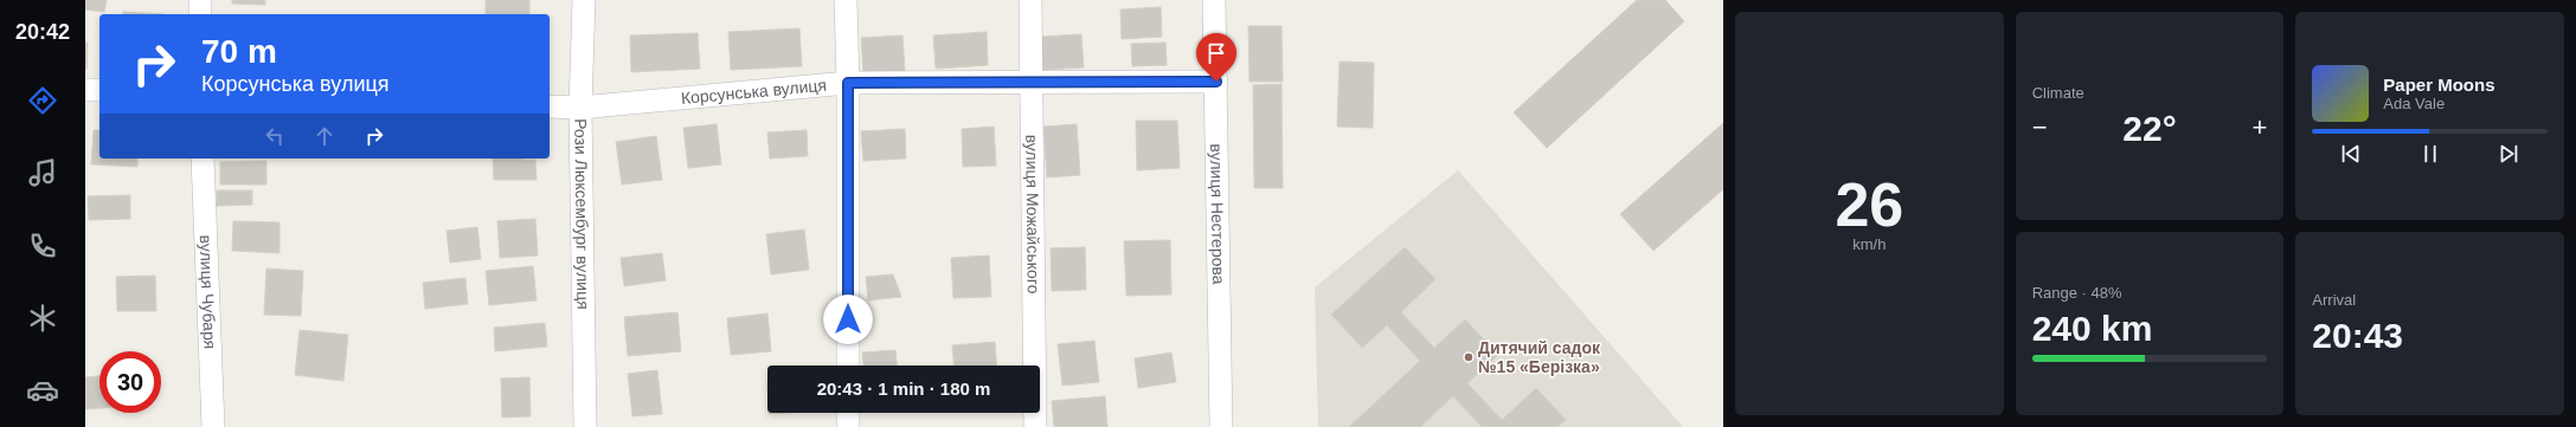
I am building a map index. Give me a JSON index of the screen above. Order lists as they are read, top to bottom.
{
  "streets": {
    "street": [
      "Корсунська вулиця",
      "Рози Люксембург вулиця",
      "вулиця Нестерова",
      "вулиця Можайського",
      "вулиця Чубаря"
    ]
  },
  "crossings": [
    ["Корсунська вулиця", "Рози Люксембург вулиця"],
    ["Корсунська вулиця", "вулиця Нестерова"],
    ["Корсунська вулиця", "вулиця Можайського"]
  ],
  "places": ["Дитячий садок №15 «Берізка»"],
  "page": {
    "tabs": "20:42",
    "tile": [
      ["26", "km/h"],
      "Climate",
      ["Range · 48%", "240 km"],
      ["Arrival", "20:43"]
    ],
    "turn": ["70 m", "Корсунська вулиця"],
    "song": ["Paper Moons", "Ada Vale"],
    "heat": ["−", "22°", "+"],
    "limit": "30",
    "trip": "20:43 · 1 min · 180 m"
  }
}
